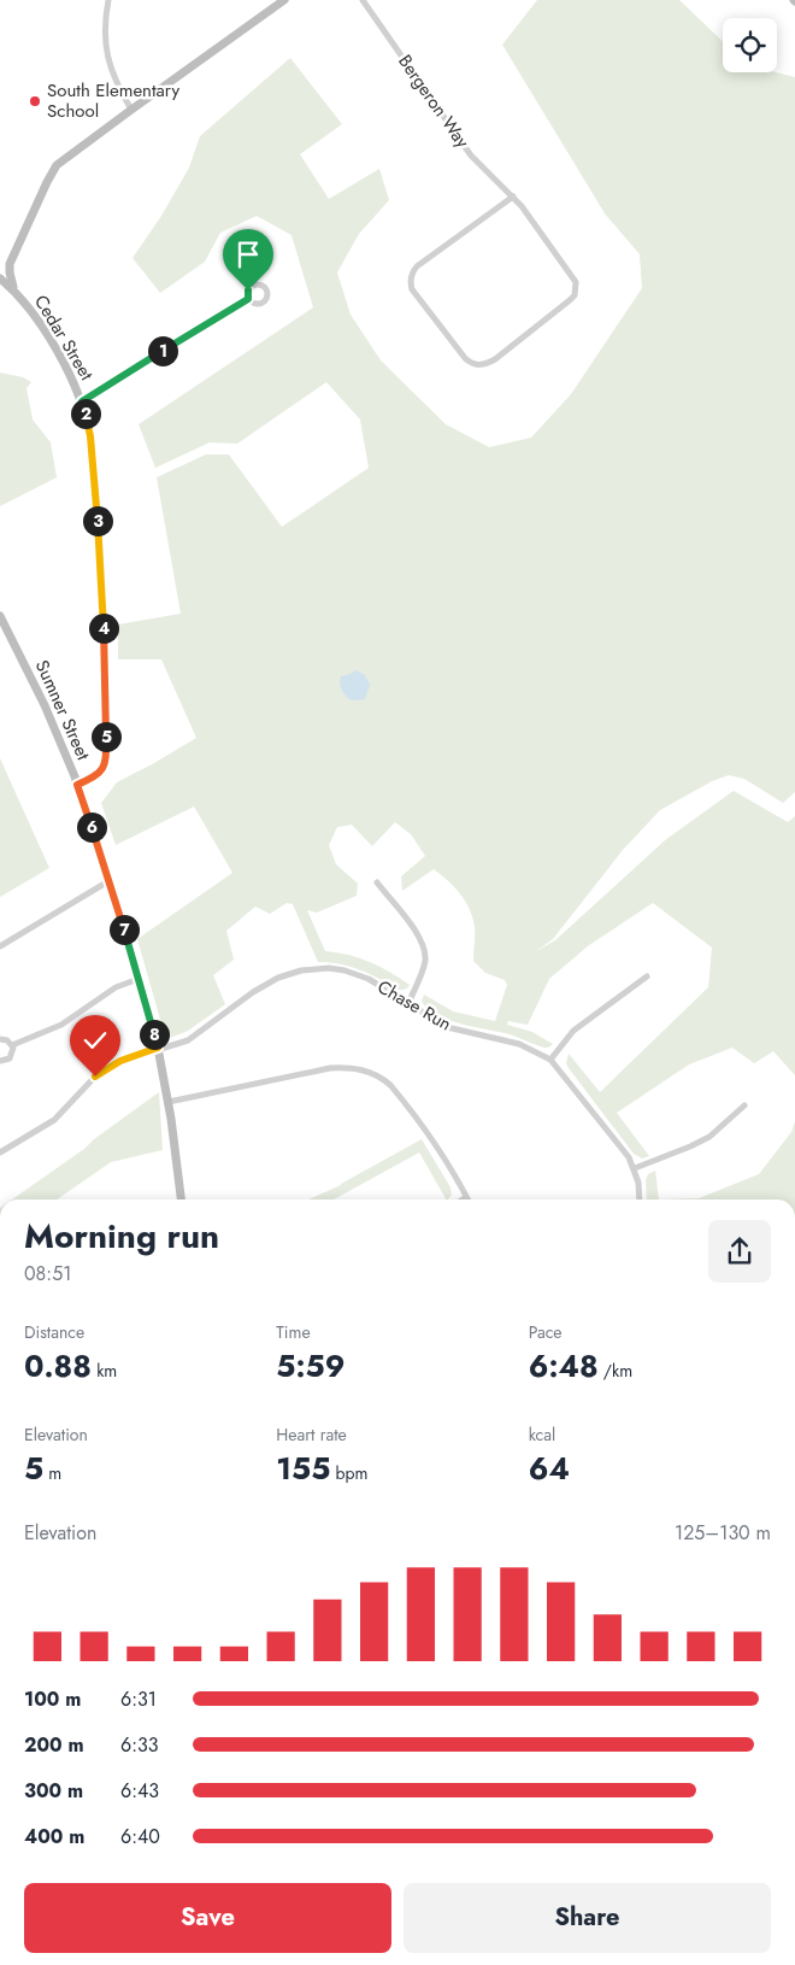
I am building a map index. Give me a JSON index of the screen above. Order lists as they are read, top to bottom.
{
  "streets": {
    "street": [
      "Bergeron Way",
      "Cedar Street",
      "Sumner Street",
      "Chase Run"
    ]
  },
  "crossings": [
    ["Cedar Street", "Sumner Street"],
    ["Sumner Street", "Chase Run"]
  ],
  "places": ["South Elementary School"],
  "page": {
    "pins": [
      "1",
      "2",
      "3",
      "4",
      "5",
      "6",
      "7",
      "8"
    ],
    "heading": ["Morning run", "08:51"],
    "stats": [
      ["Distance", "0.88 km"],
      ["Time", "5:59"],
      ["Pace", "6:48 /km"],
      ["Elevation", "5 m"],
      ["Heart rate", "155 bpm"],
      ["kcal", "64"]
    ],
    "chart": ["Elevation", "125–130 m"],
    "list": [
      {
        "name": "100 m",
        "note": "6:31"
      },
      {
        "name": "200 m",
        "note": "6:33"
      },
      {
        "name": "300 m",
        "note": "6:43"
      },
      {
        "name": "400 m",
        "note": "6:40"
      }
    ],
    "buttons": ["Save", "Share"]
  }
}
